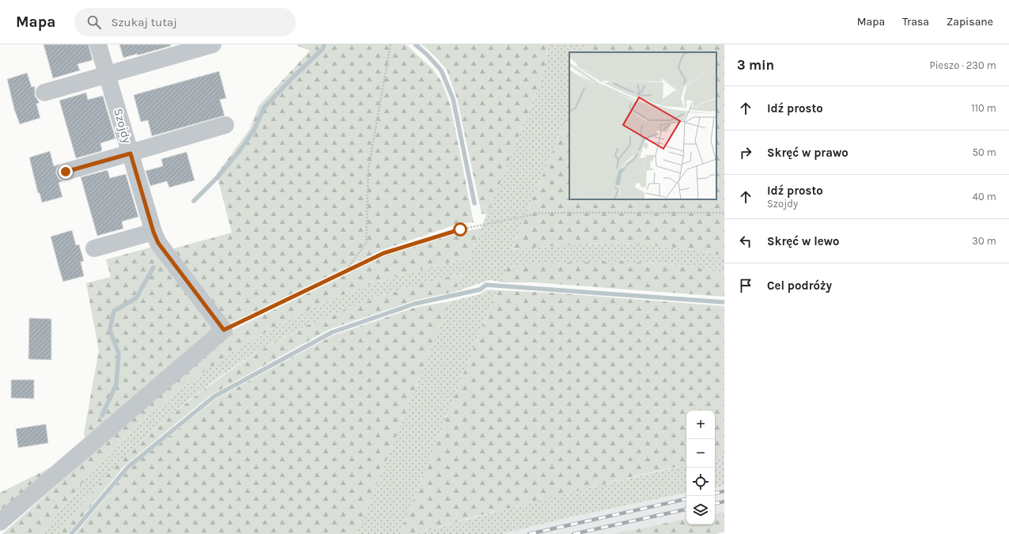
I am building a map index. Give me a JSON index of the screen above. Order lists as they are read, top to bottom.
{
  "streets": {
    "street": ["Szojdy"]
  },
  "page": {
    "header": "Mapa",
    "search": "Szukaj tutaj",
    "nav": ["Mapa", "Trasa", "Zapisane"],
    "heading": ["3 min", "Pieszo · 230 m"],
    "list": [
      ["Idź prosto", "110 m"],
      ["Skręć w prawo", "50 m"],
      ["Idź prosto", "Szojdy", "40 m"],
      ["Skręć w lewo", "30 m"],
      "Cel podróży"
    ],
    "map_buttons": ["+", "−"]
  }
}
